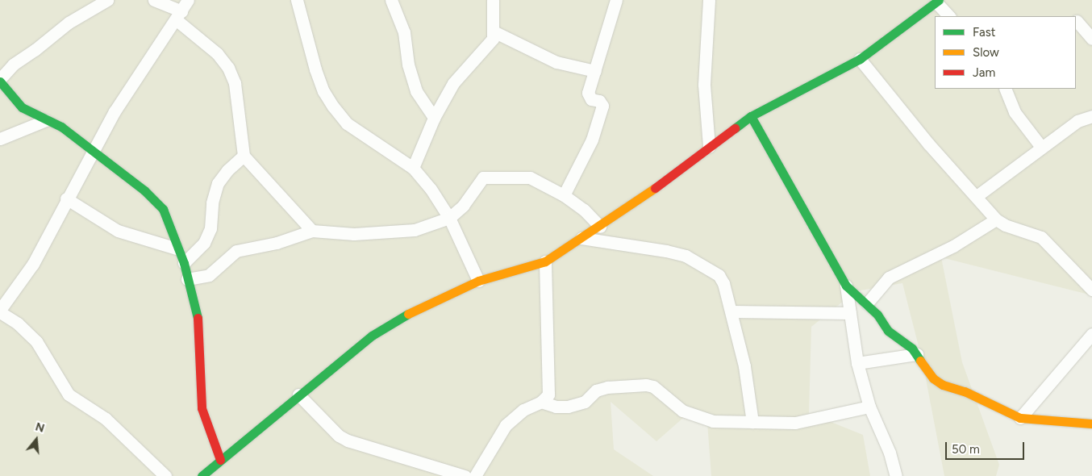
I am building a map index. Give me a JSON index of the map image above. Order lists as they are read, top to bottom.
{
  "legend": ["Fast", "Slow", "Jam"],
  "scale_bar": "50 m",
  "north": "top"
}
